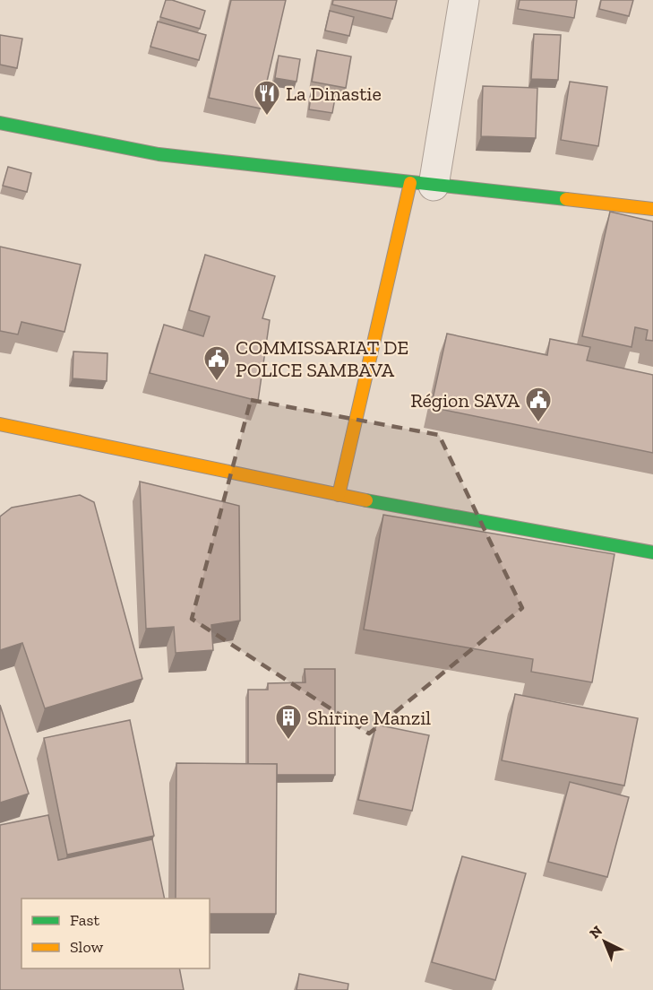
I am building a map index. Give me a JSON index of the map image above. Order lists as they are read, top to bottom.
{
  "places": {
    "restaurant": ["La Dinastie"],
    "public building": ["COMMISSARIAT DE POLICE SAMBAVA", "Région SAVA"],
    "building": ["Shirine Manzil"]
  },
  "legend": ["Fast", "Slow"],
  "north": "top left"
}
